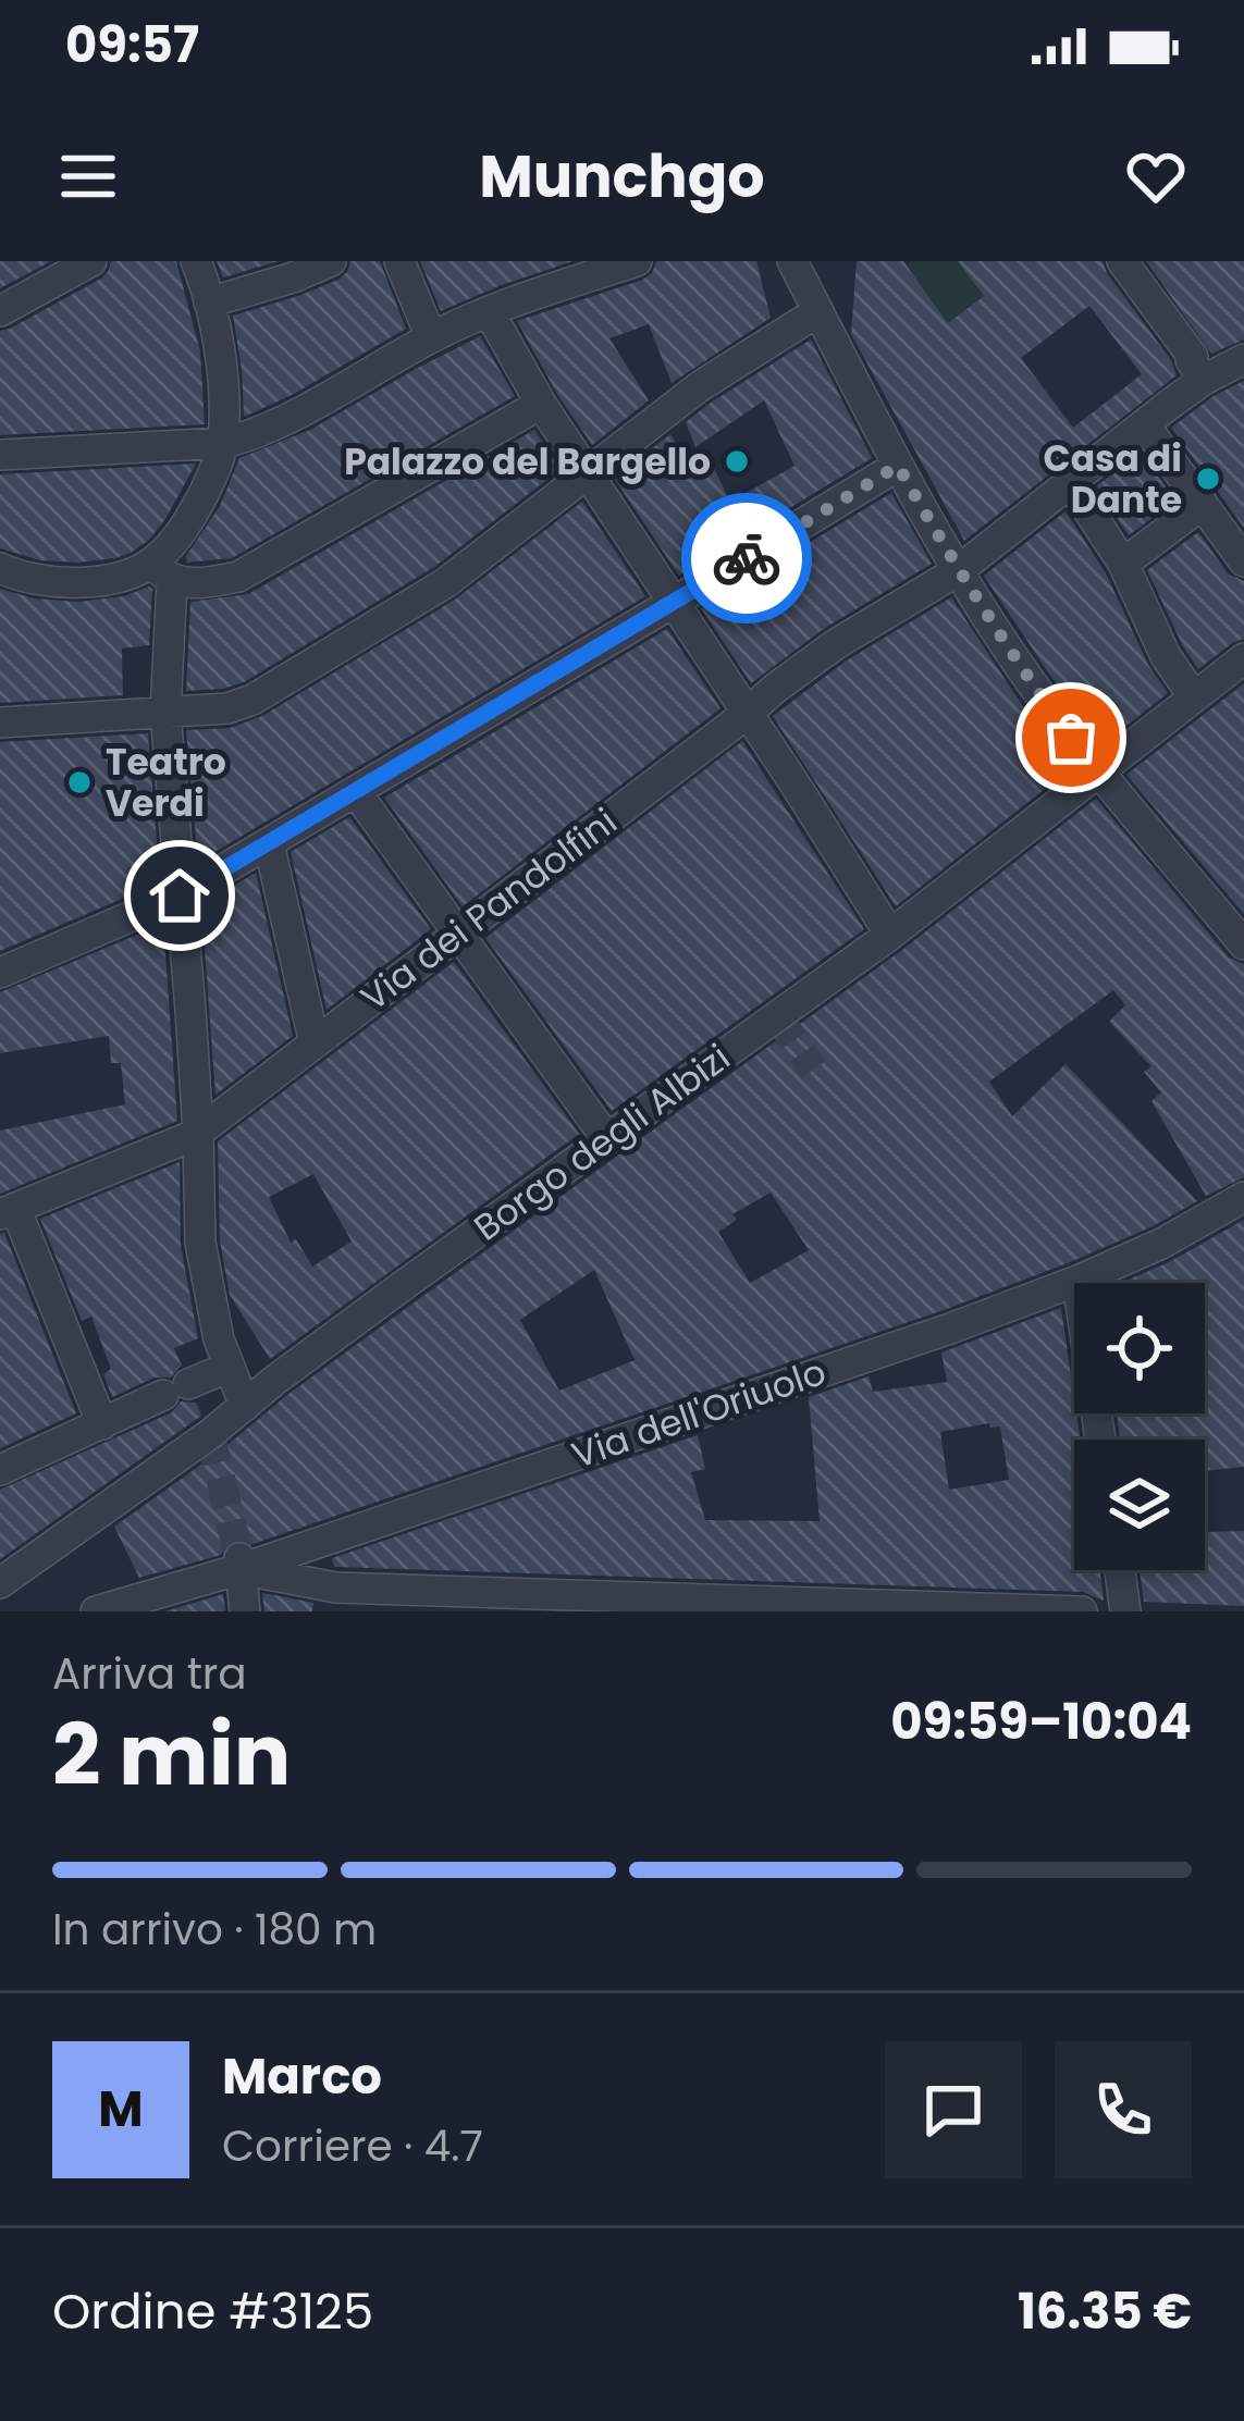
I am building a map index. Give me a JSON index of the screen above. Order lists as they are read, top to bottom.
{
  "streets": {
    "street": ["Via dei Pandolfini", "Borgo degli Albizi", "Via dell'Oriuolo"]
  },
  "places": ["Palazzo del Bargello", "Casa di Dante", "Teatro Verdi"],
  "page": {
    "status": "09:57",
    "header": "Munchgo",
    "heading": ["2 min", "Arriva tra", "09:59–10:04"],
    "panel": [
      "Marco",
      "Corriere · 4.7",
      "Ordine #3125",
      "16.35 €"
    ],
    "bar": "In arrivo · 180 m",
    "round": "M"
  }
}
